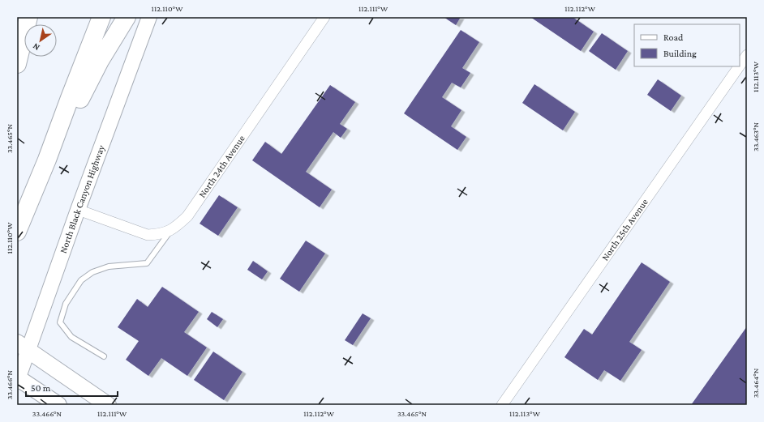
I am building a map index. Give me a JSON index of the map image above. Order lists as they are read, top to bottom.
{
  "streets": {
    "main road": ["North Black Canyon Highway"],
    "street": ["North 24th Avenue", "North 25th Avenue"]
  },
  "crossings": [
    ["North 24th Avenue", "North Black Canyon Highway"]
  ],
  "legend": ["Road", "Building"],
  "scale_bar": "50 m",
  "north": "bottom left",
  "coordinates": [
    "112.110°W",
    "112.111°W",
    "112.112°W",
    "112.113°W",
    "33.463°N",
    "33.465°N",
    "33.464°N",
    "33.466°N"
  ]
}
